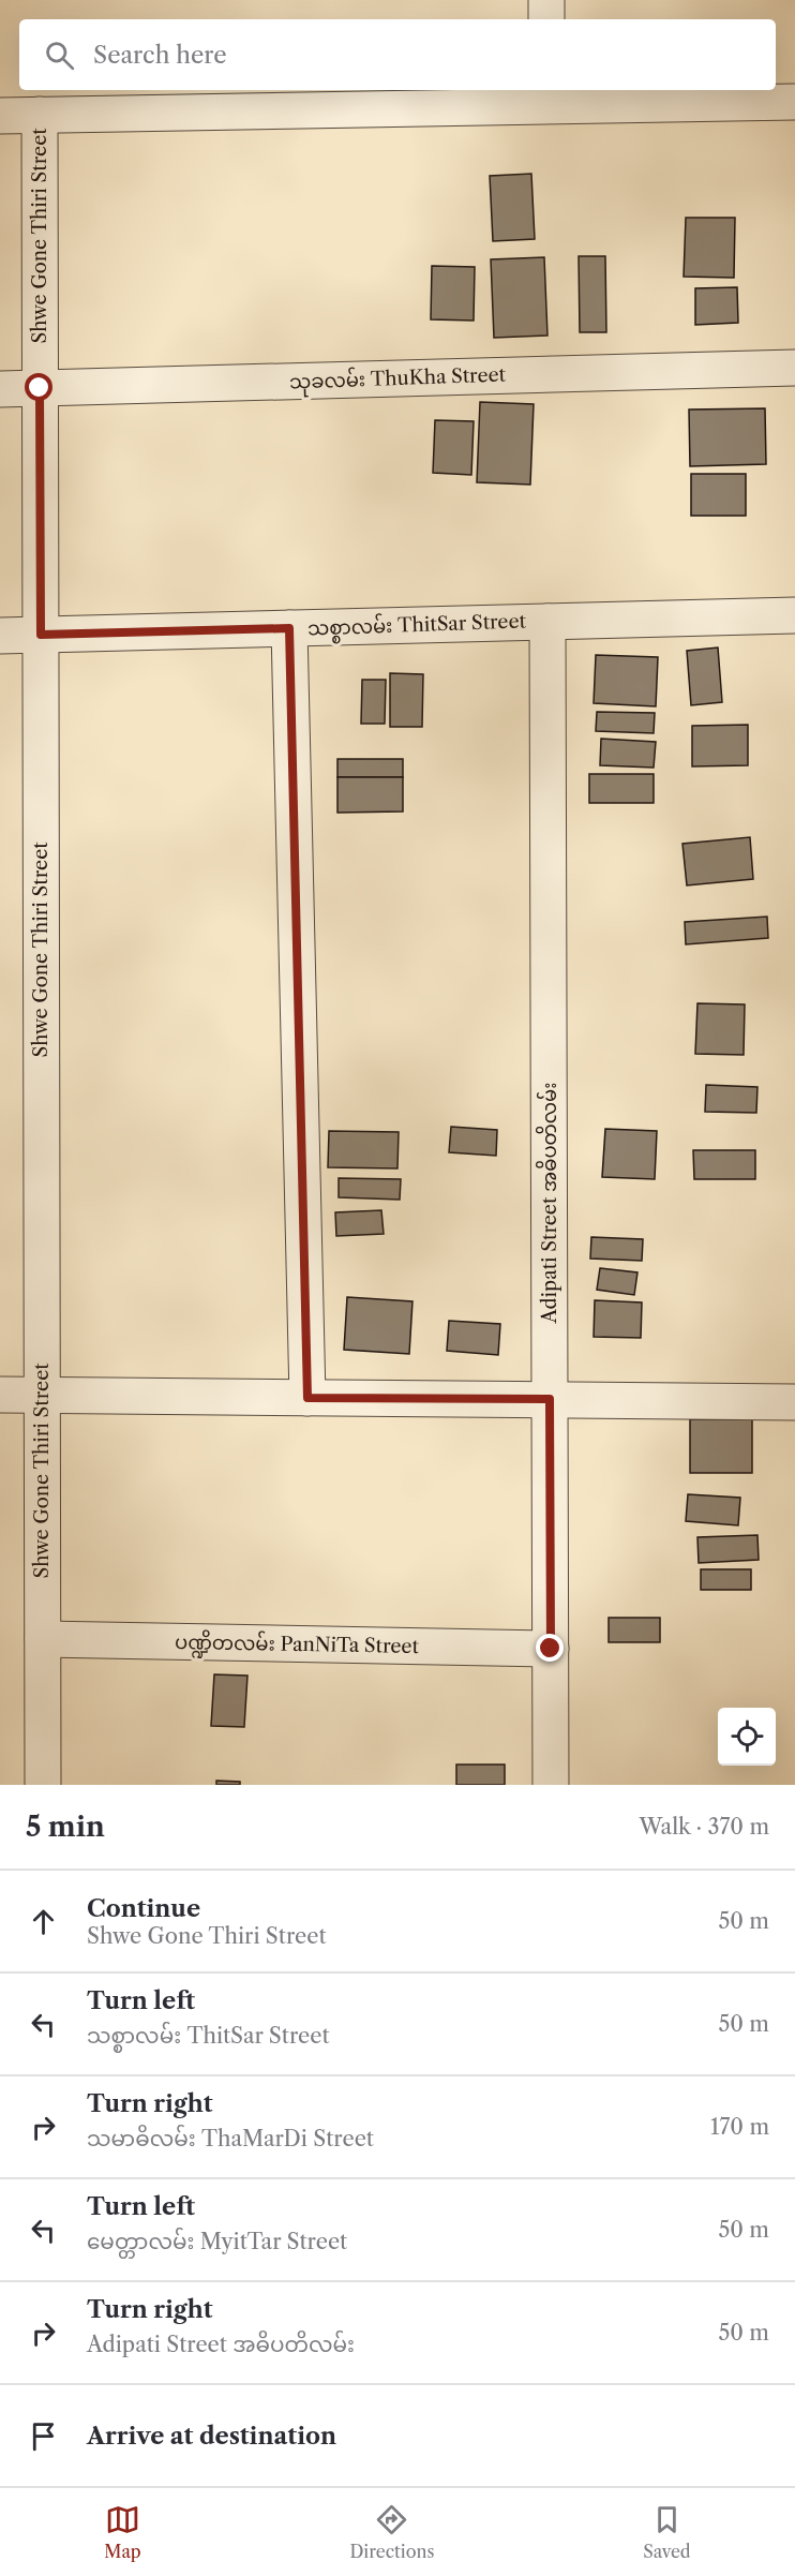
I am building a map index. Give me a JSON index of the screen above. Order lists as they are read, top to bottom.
{
  "streets": {
    "street": [
      "Shwe Gone Thiri Street",
      "သုခလမ်း ThuKha Street",
      "သစ္စာလမ်း ThitSar Street",
      "Adipati Street အဓိပတိလမ်း",
      "ပဏ္ဍိတလမ်း PanNiTa Street"
    ]
  },
  "crossings": [
    ["Shwe Gone Thiri Street", "သုခလမ်း ThuKha Street"],
    ["Shwe Gone Thiri Street", "သစ္စာလမ်း ThitSar Street"],
    ["Shwe Gone Thiri Street", "ပဏ္ဍိတလမ်း PanNiTa Street"],
    ["သစ္စာလမ်း ThitSar Street", "Adipati Street အဓိပတိလမ်း"],
    ["Adipati Street အဓိပတိလမ်း", "ပဏ္ဍိတလမ်း PanNiTa Street"]
  ],
  "page": {
    "search": "Search here",
    "heading": ["5 min", "Walk · 370 m"],
    "list": [
      ["Continue", "Shwe Gone Thiri Street", "50 m"],
      ["Turn left", "သစ္စာလမ်း ThitSar Street", "50 m"],
      ["Turn right", "သမာဓိလမ်း ThaMarDi Street", "170 m"],
      ["Turn left", "မေတ္တာလမ်း MyitTar Street", "50 m"],
      ["Turn right", "Adipati Street အဓိပတိလမ်း", "50 m"],
      "Arrive at destination"
    ],
    "nav": ["Map", "Directions", "Saved"]
  }
}
